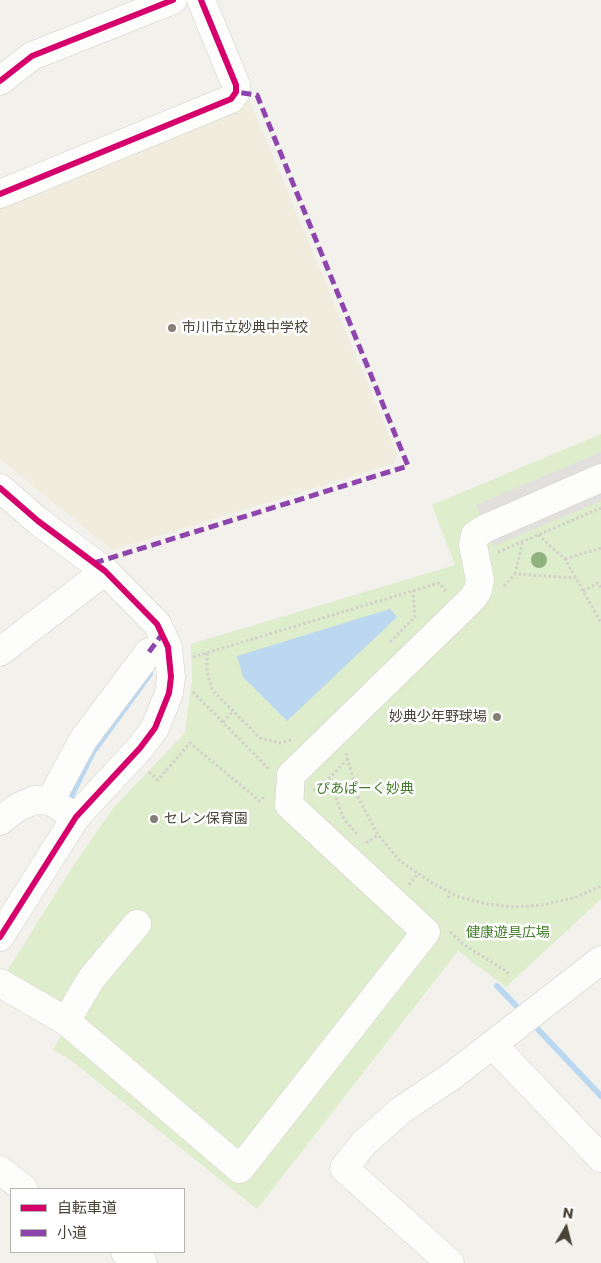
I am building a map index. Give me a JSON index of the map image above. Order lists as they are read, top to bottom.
{
  "parks": ["ぴあぱーく妙典", "健康遊具広場"],
  "places": ["市川市立妙典中学校", "妙典少年野球場", "セレン保育園"],
  "legend": ["自転車道", "小道"],
  "north": "top"
}
